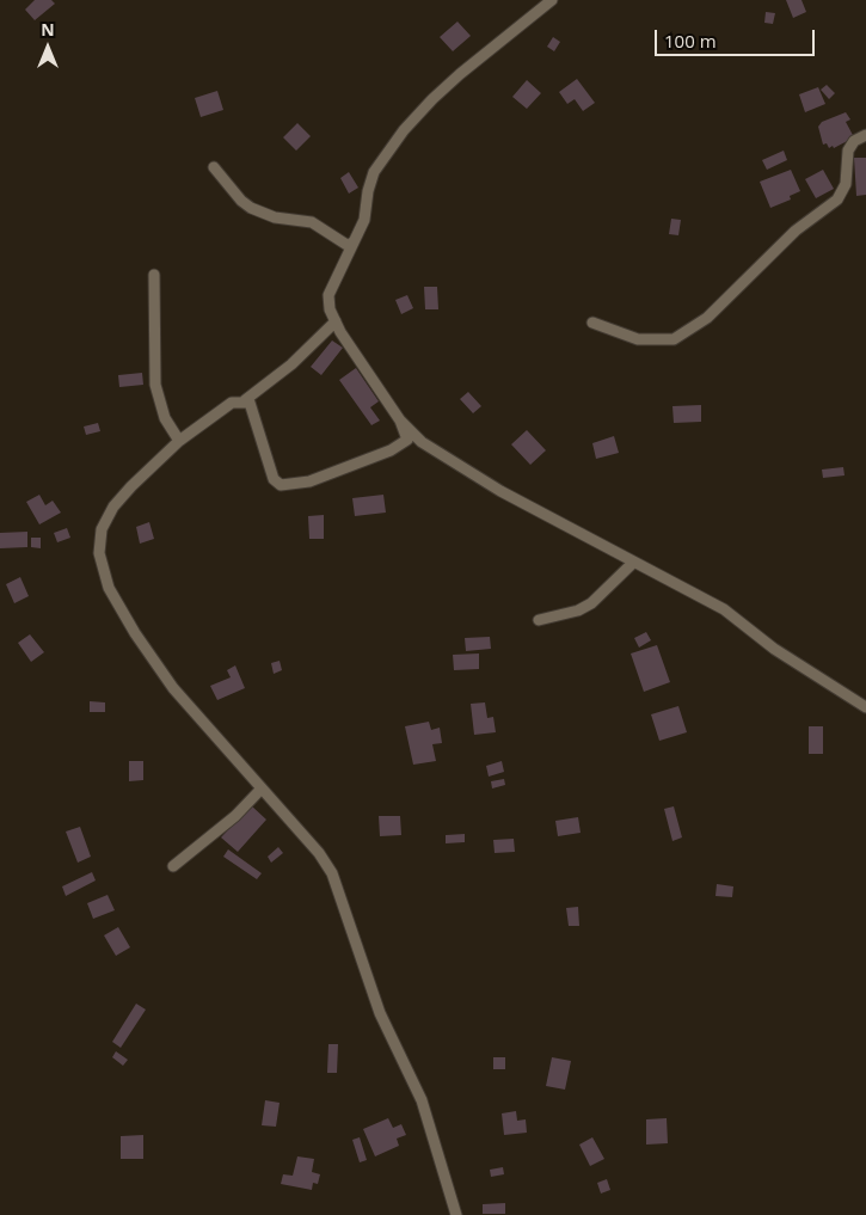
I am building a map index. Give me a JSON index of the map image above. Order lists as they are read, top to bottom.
{
  "scale_bar": "100 m",
  "north": "top"
}
